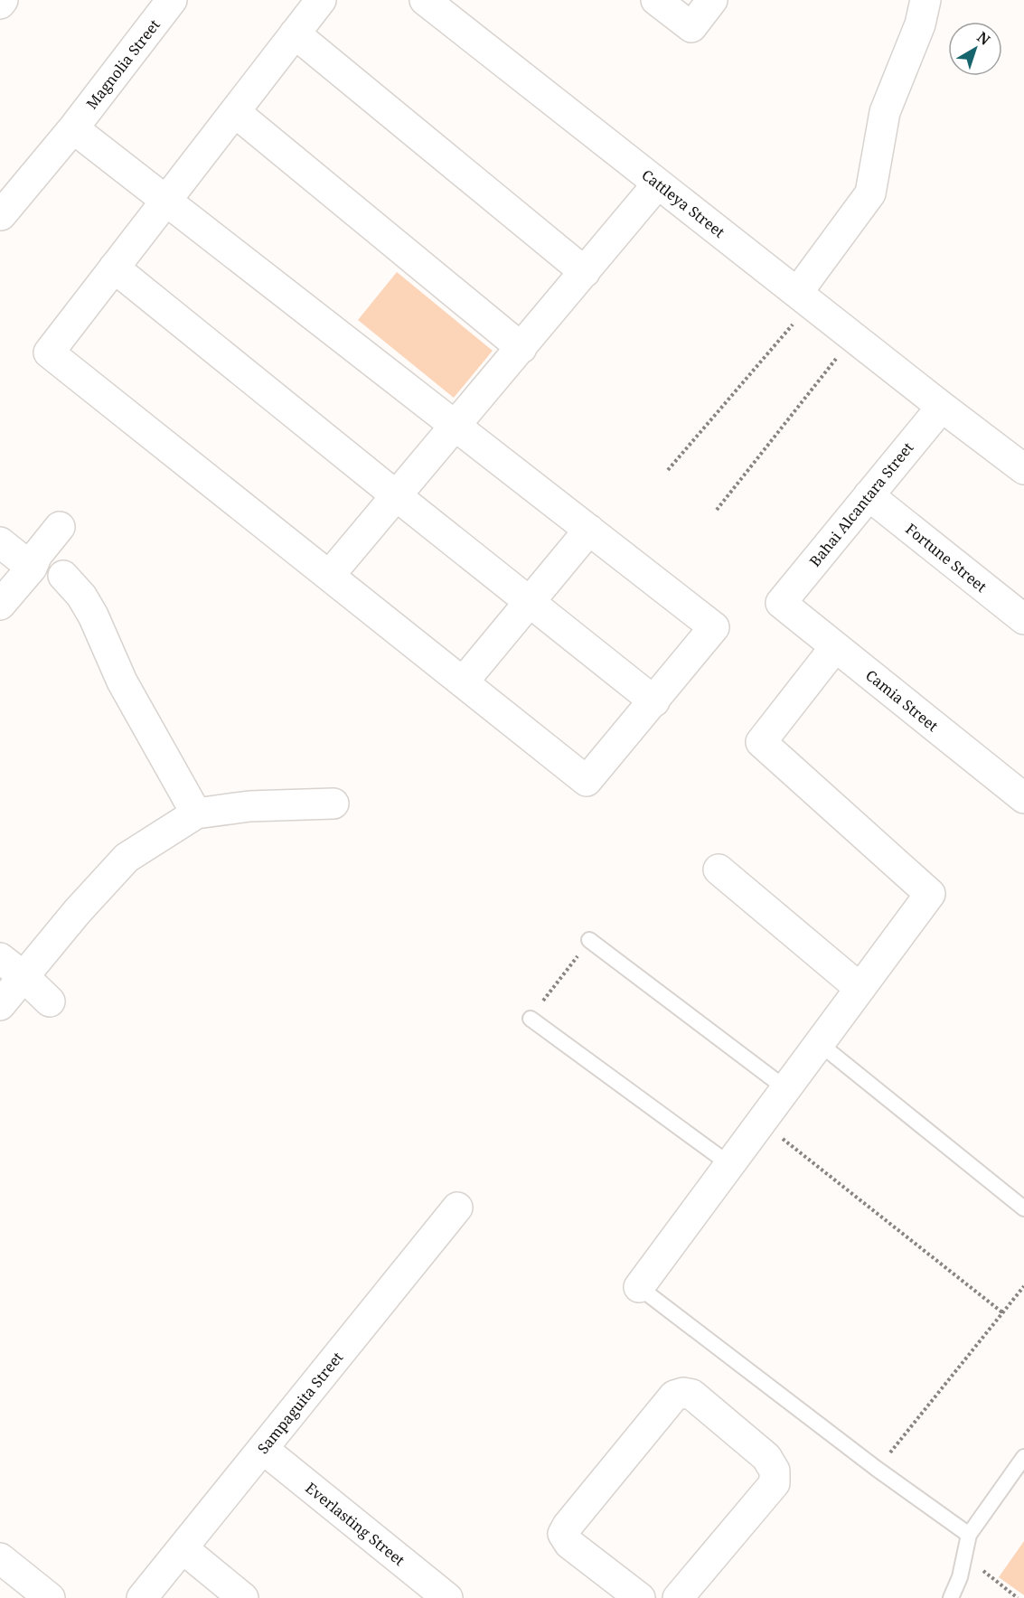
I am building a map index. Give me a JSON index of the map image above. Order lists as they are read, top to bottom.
{
  "streets": {
    "street": [
      "Magnolia Street",
      "Cattleya Street",
      "Bahai Alcantara Street",
      "Fortune Street",
      "Camia Street",
      "Sampaguita Street",
      "Everlasting Street"
    ]
  },
  "crossings": [
    ["Cattleya Street", "Bahai Alcantara Street"],
    ["Bahai Alcantara Street", "Fortune Street"],
    ["Bahai Alcantara Street", "Camia Street"],
    ["Sampaguita Street", "Everlasting Street"]
  ],
  "north": "top right"
}
